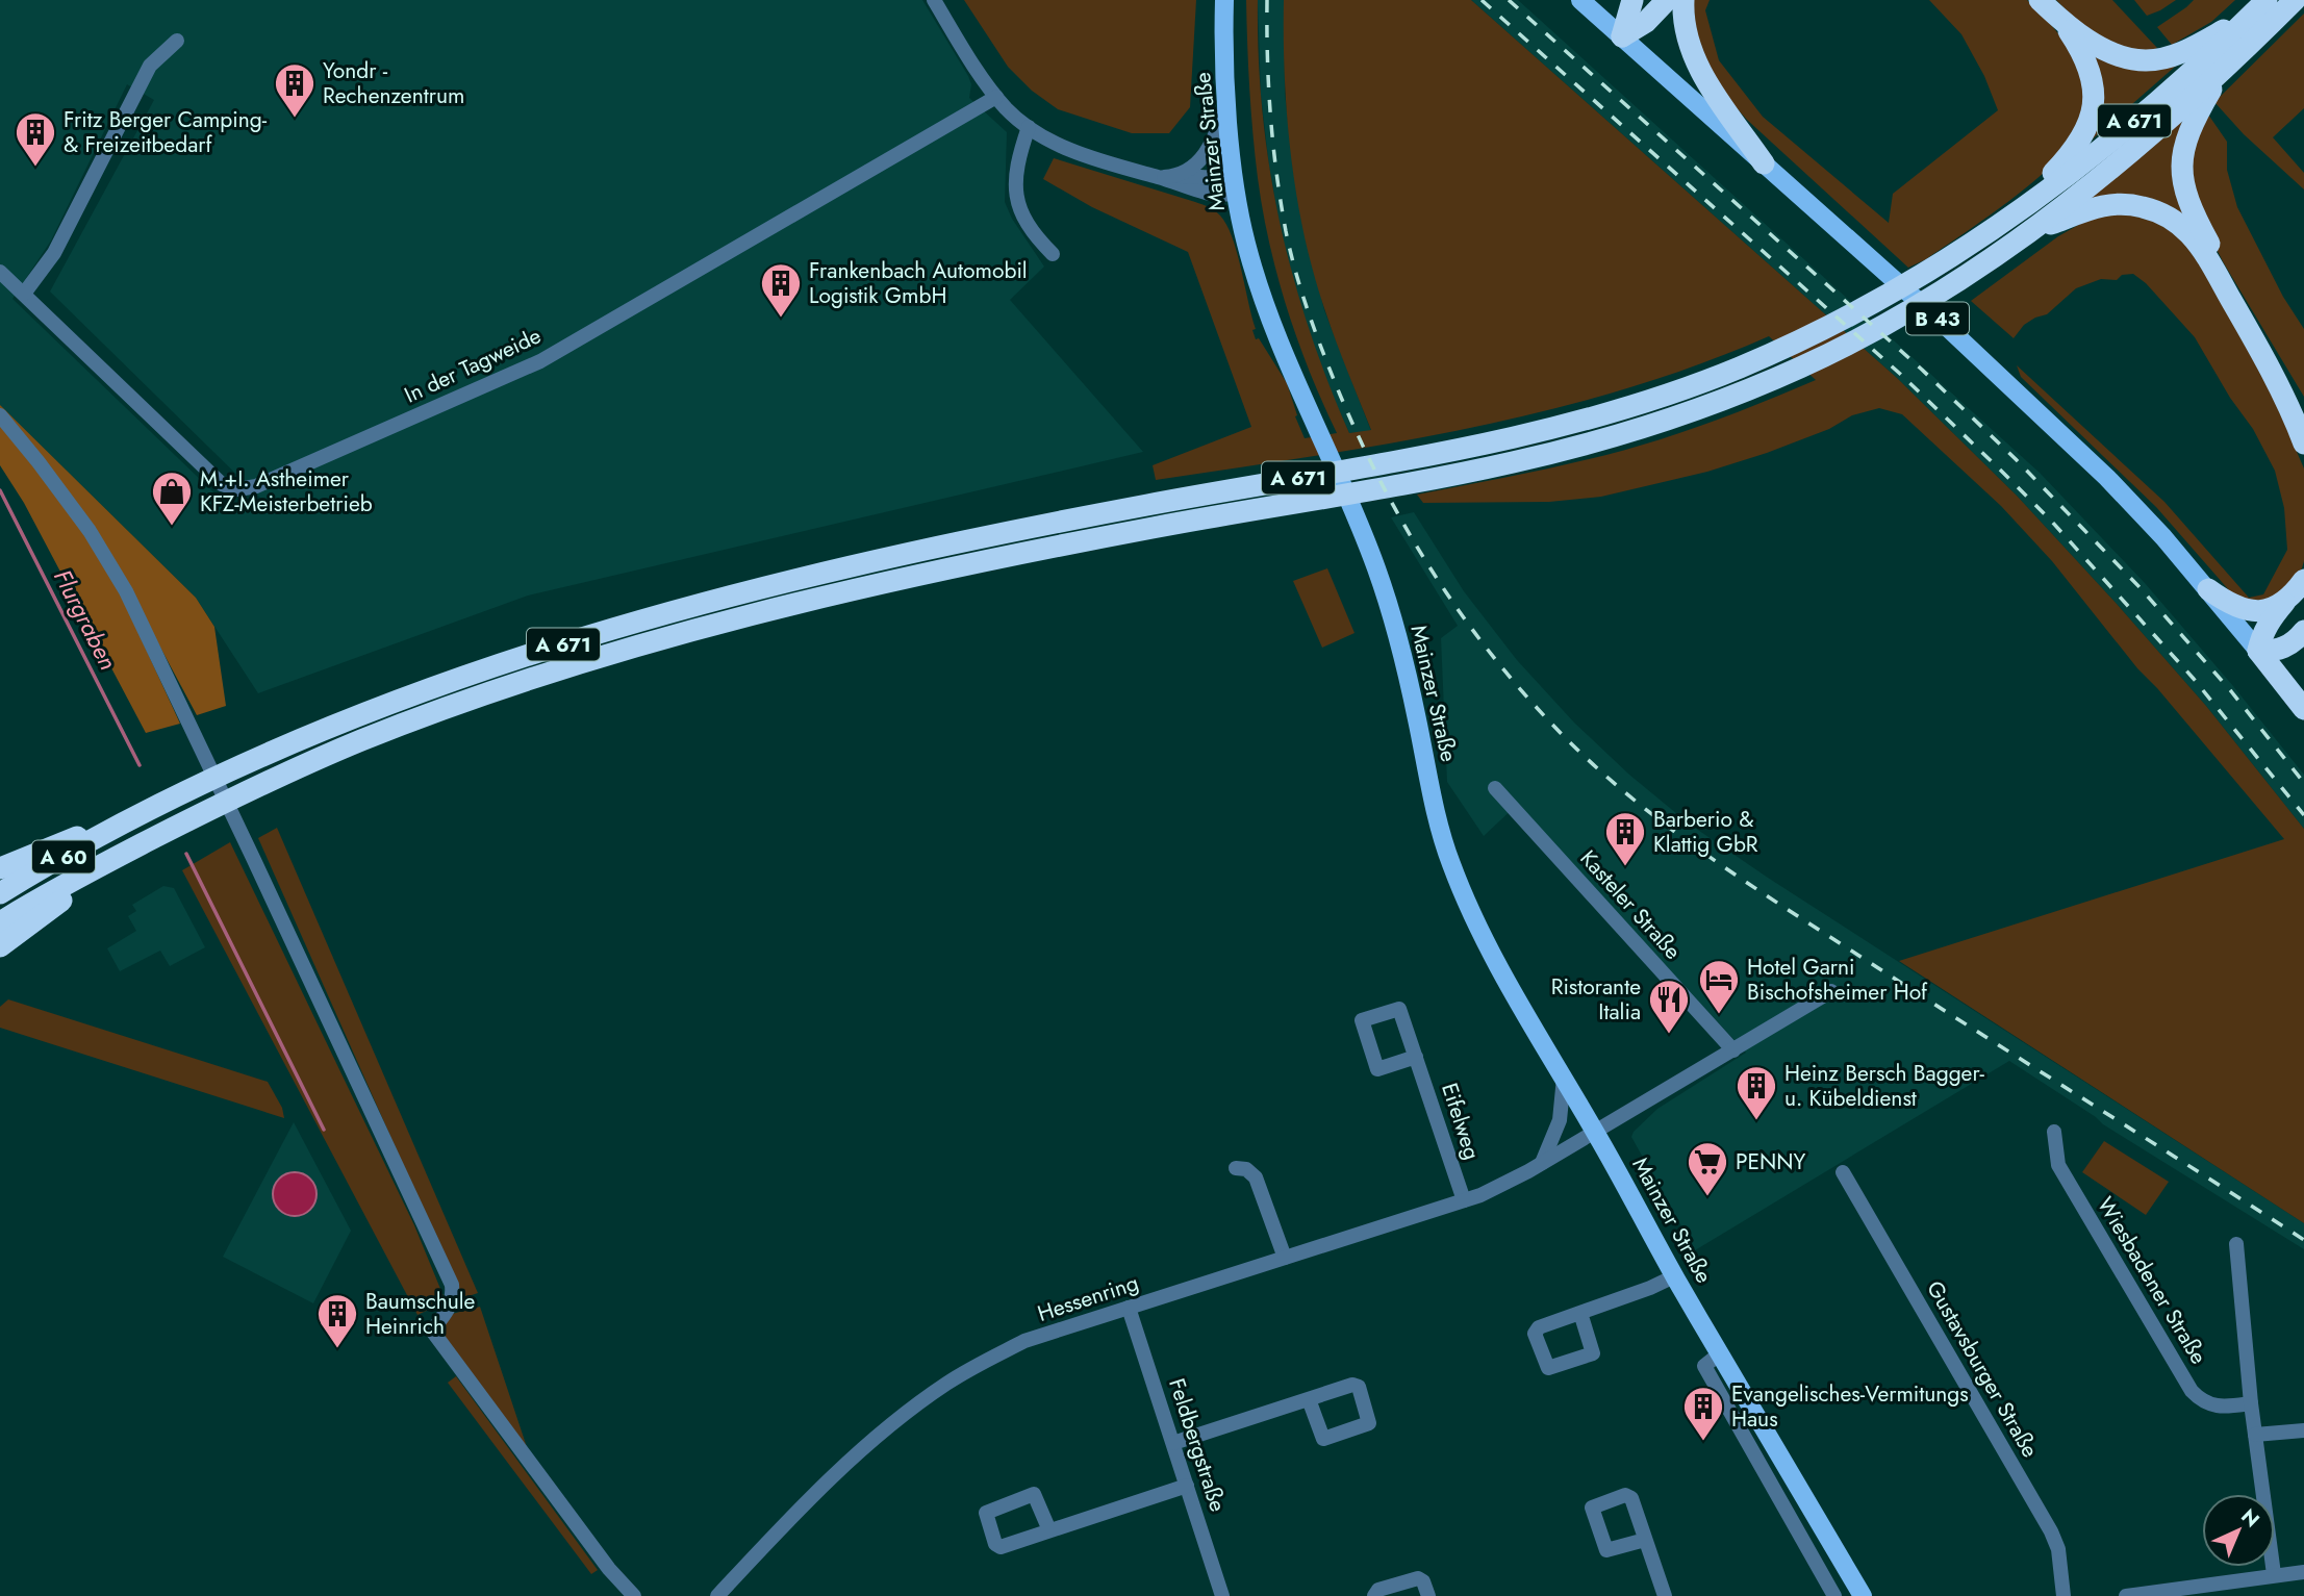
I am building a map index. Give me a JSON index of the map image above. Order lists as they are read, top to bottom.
{
  "streets": {
    "highway": ["A 671", "B 43", "A 60"],
    "main road": ["Mainzer Straße"],
    "street": [
      "In der Tagweide",
      "Kasteler Straße",
      "Eifelweg",
      "Wiesbadener Straße",
      "Hessenring",
      "Gustavsburger Straße",
      "Feldbergstraße"
    ]
  },
  "crossings": [
    ["A 671", "A 60"],
    ["Mainzer Straße", "Hessenring"],
    ["Eifelweg", "Hessenring"],
    ["Hessenring", "Feldbergstraße"]
  ],
  "water": ["Flurgraben"],
  "places": {
    "building": [
      "Yondr - Rechenzentrum",
      "Fritz Berger Camping- & Freizeitbedarf",
      "Frankenbach Automobil Logistik GmbH",
      "Barberio & Klattig GbR",
      "Heinz Bersch Bagger- u. Kübeldienst",
      "Baumschule Heinrich",
      "Evangelisches-Vermitungs Haus"
    ],
    "shop": ["M.+I. Astheimer KFZ-Meisterbetrieb"],
    "hotel": ["Hotel Garni Bischofsheimer Hof"],
    "restaurant": ["Ristorante Italia"],
    "supermarket": ["PENNY"]
  },
  "north": "top right"
}
